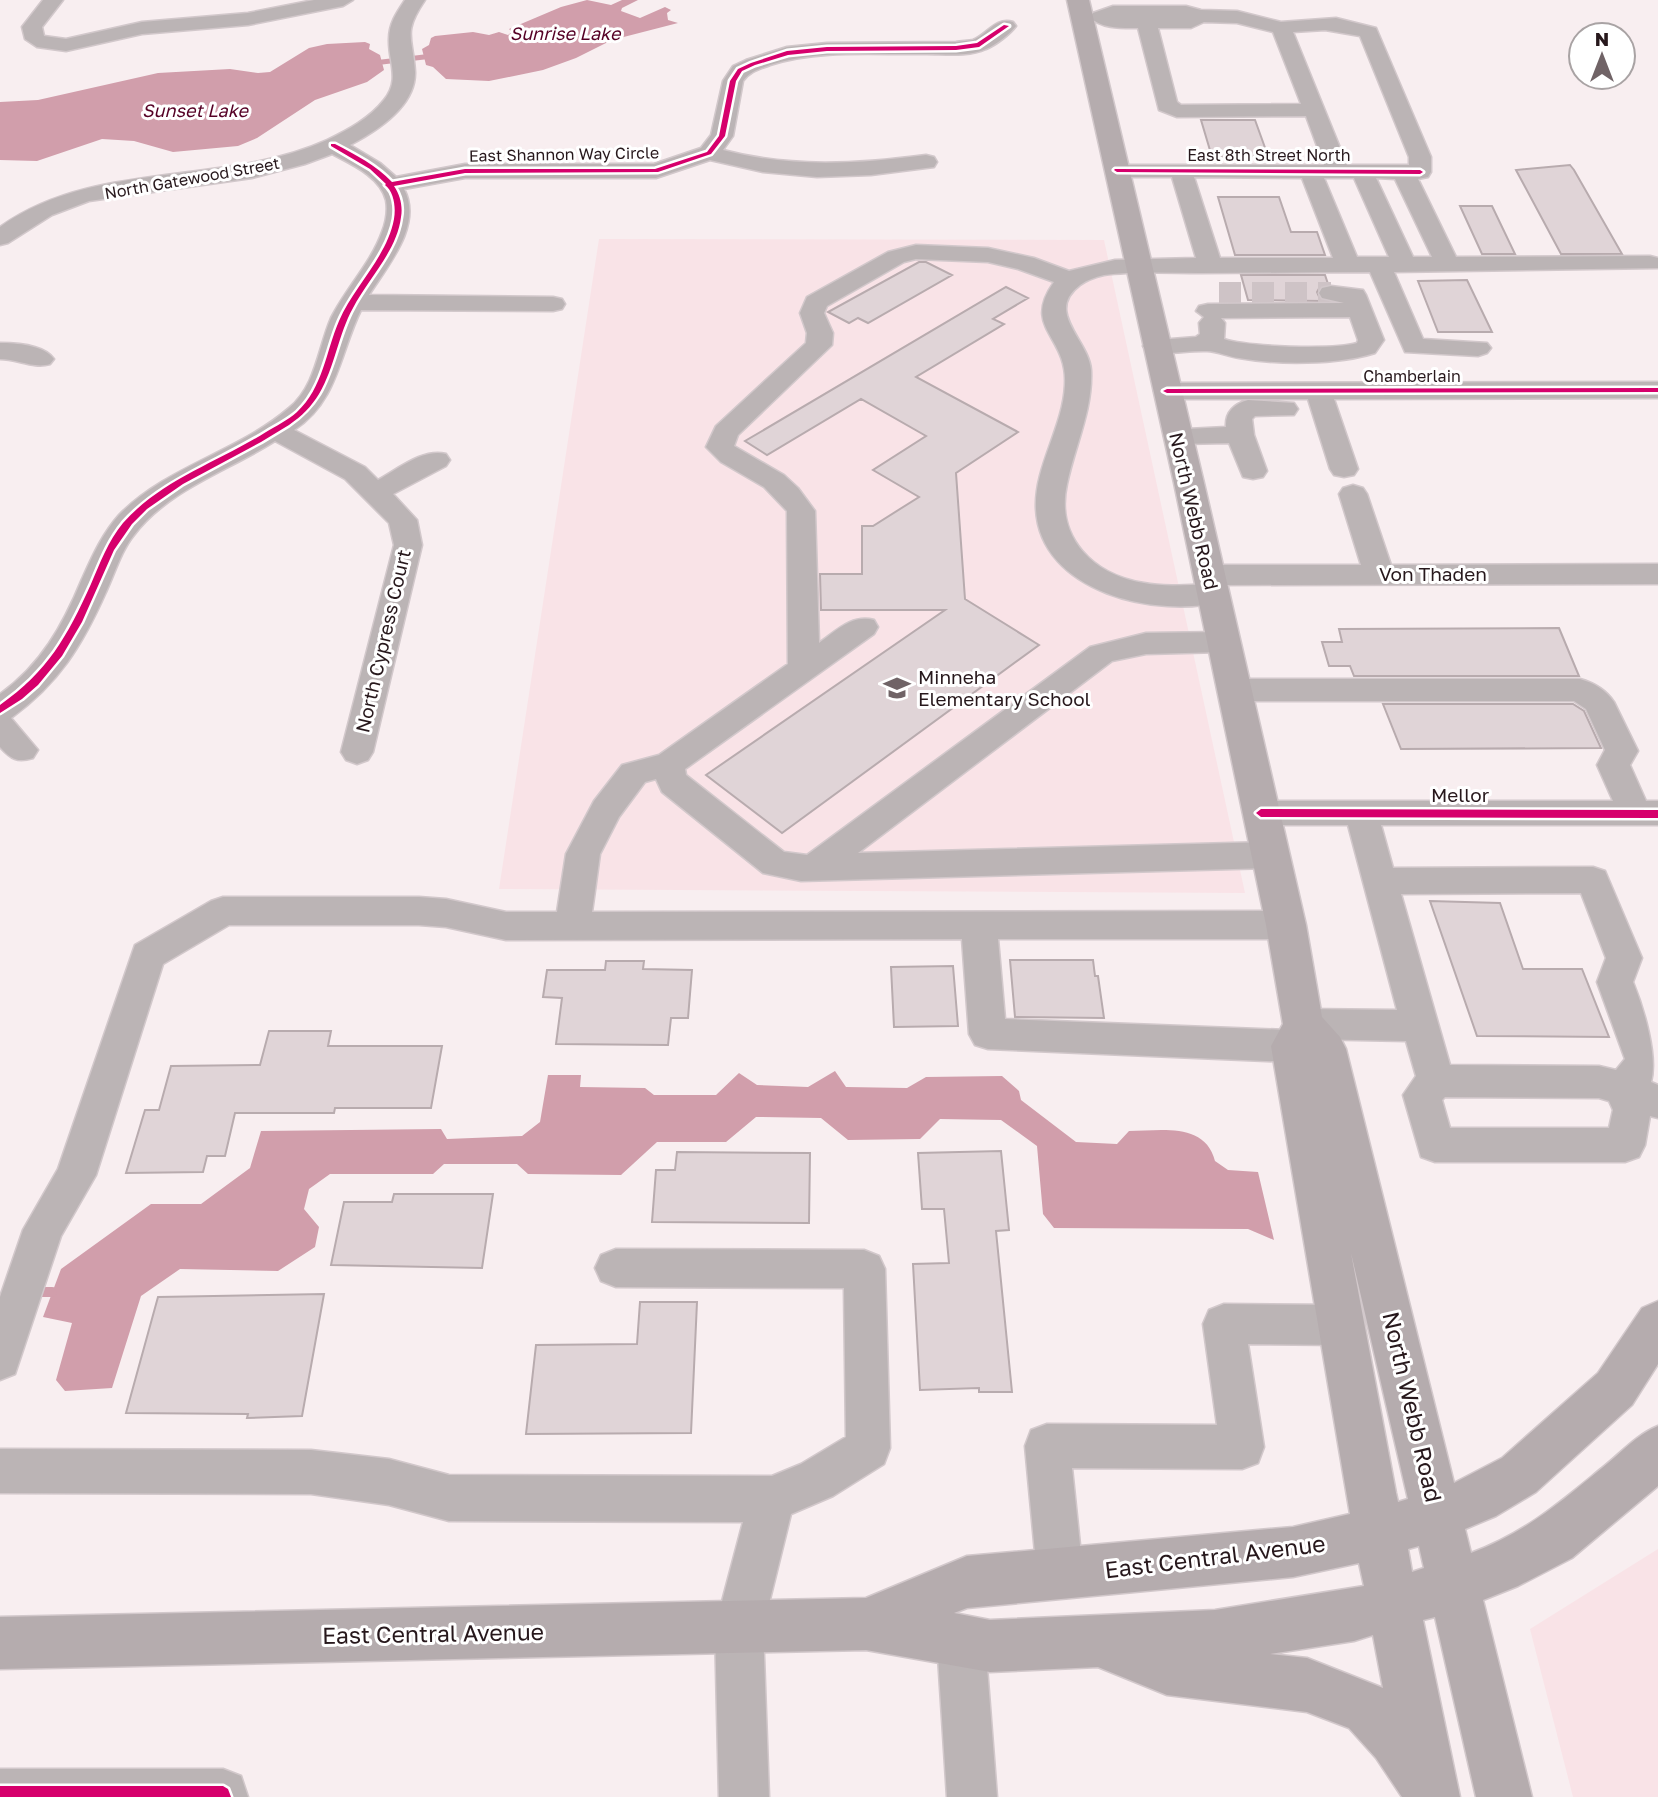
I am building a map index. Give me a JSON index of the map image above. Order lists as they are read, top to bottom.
{
  "streets": {
    "main road": ["North Webb Road", "East Central Avenue"],
    "street": [
      "East Shannon Way Circle",
      "East 8th Street North",
      "North Gatewood Street",
      "Chamberlain",
      "Von Thaden",
      "North Cypress Court",
      "Mellor"
    ]
  },
  "crossings": [
    ["East 8th Street North", "North Webb Road"],
    ["Chamberlain", "North Webb Road"],
    ["North Webb Road", "Von Thaden"],
    ["North Webb Road", "Mellor"],
    ["North Webb Road", "East Central Avenue"]
  ],
  "water": ["Sunrise Lake", "Sunset Lake"],
  "places": {
    "school or university": ["Minneha Elementary School"]
  },
  "north": "top"
}
